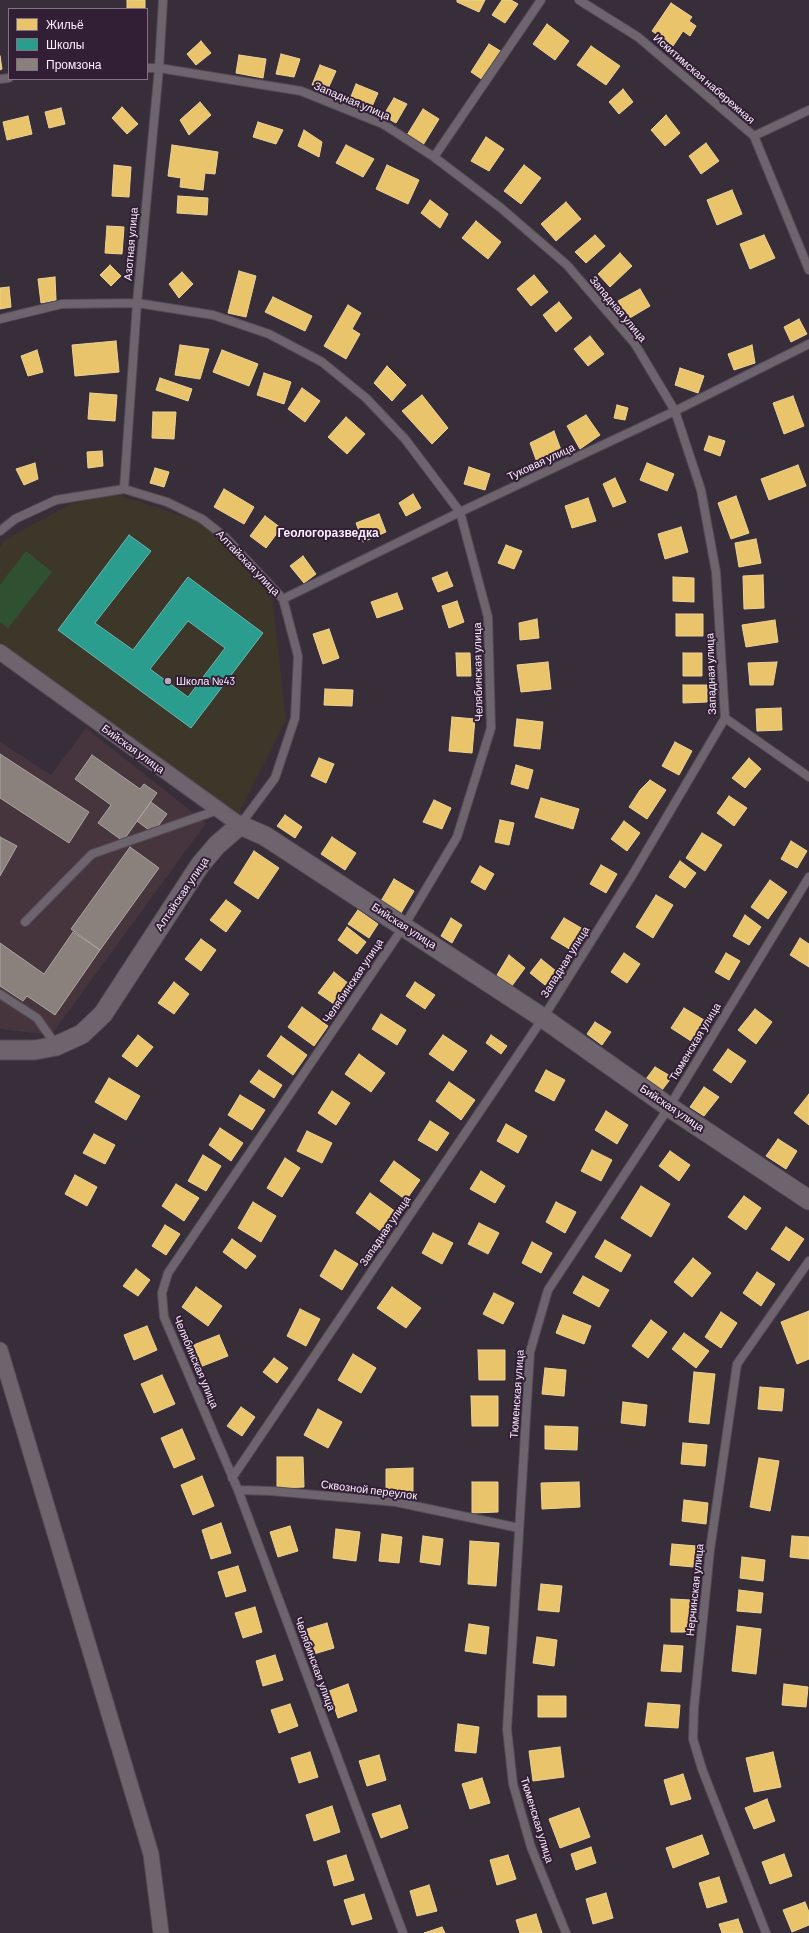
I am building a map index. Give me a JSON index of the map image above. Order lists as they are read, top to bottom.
{
  "streets": {
    "street": ["Алтайская улица", "Бийская улица"],
    "lane": [
      "Искитимская набережная",
      "Западная улица",
      "Азотная улица",
      "Туковая улица",
      "Челябинская улица",
      "Тюменская улица",
      "Сквозной переулок",
      "Нерчинская улица"
    ]
  },
  "crossings": [
    ["Западная улица", "Азотная улица"],
    ["Западная улица", "Туковая улица"],
    ["Западная улица", "Челябинская улица"],
    ["Западная улица", "Бийская улица"],
    ["Азотная улица", "Алтайская улица"],
    ["Азотная улица", "Челябинская улица"],
    ["Туковая улица", "Алтайская улица"],
    ["Туковая улица", "Челябинская улица"],
    ["Алтайская улица", "Бийская улица"],
    ["Челябинская улица", "Бийская улица"],
    ["Челябинская улица", "Сквозной переулок"],
    ["Бийская улица", "Тюменская улица"],
    ["Тюменская улица", "Сквозной переулок"]
  ],
  "districts": ["Геологоразведка"],
  "places": ["Школа №43"],
  "legend": ["Жильё", "Школы", "Промзона"]
}
